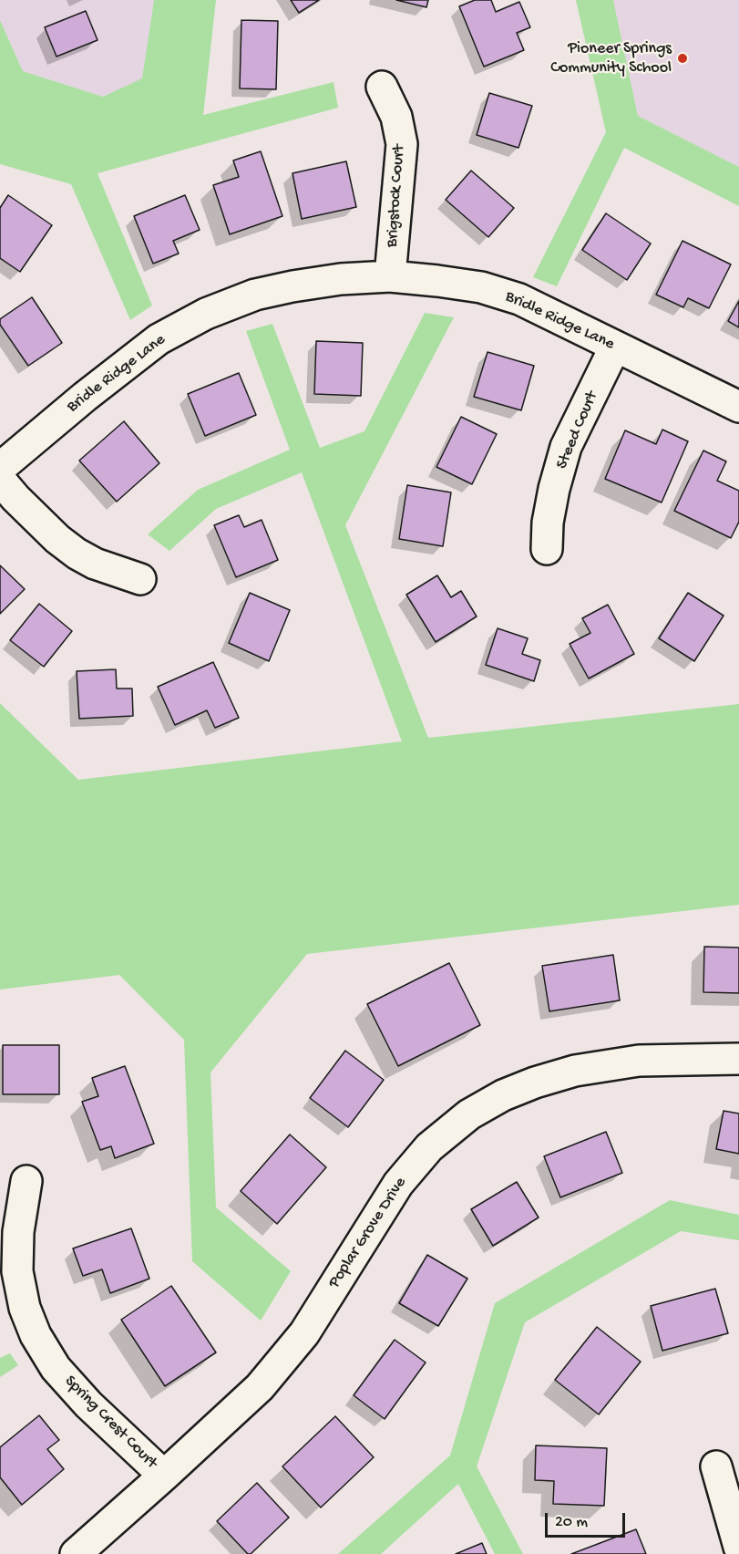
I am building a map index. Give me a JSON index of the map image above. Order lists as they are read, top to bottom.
{
  "streets": {
    "street": [
      "Brigstock Court",
      "Bridle Ridge Lane",
      "Steed Court",
      "Poplar Grove Drive",
      "Spring Crest Court"
    ]
  },
  "crossings": [
    ["Brigstock Court", "Bridle Ridge Lane"],
    ["Bridle Ridge Lane", "Steed Court"],
    ["Poplar Grove Drive", "Spring Crest Court"]
  ],
  "places": ["Pioneer Springs Community School"],
  "scale_bar": "20 m"
}
